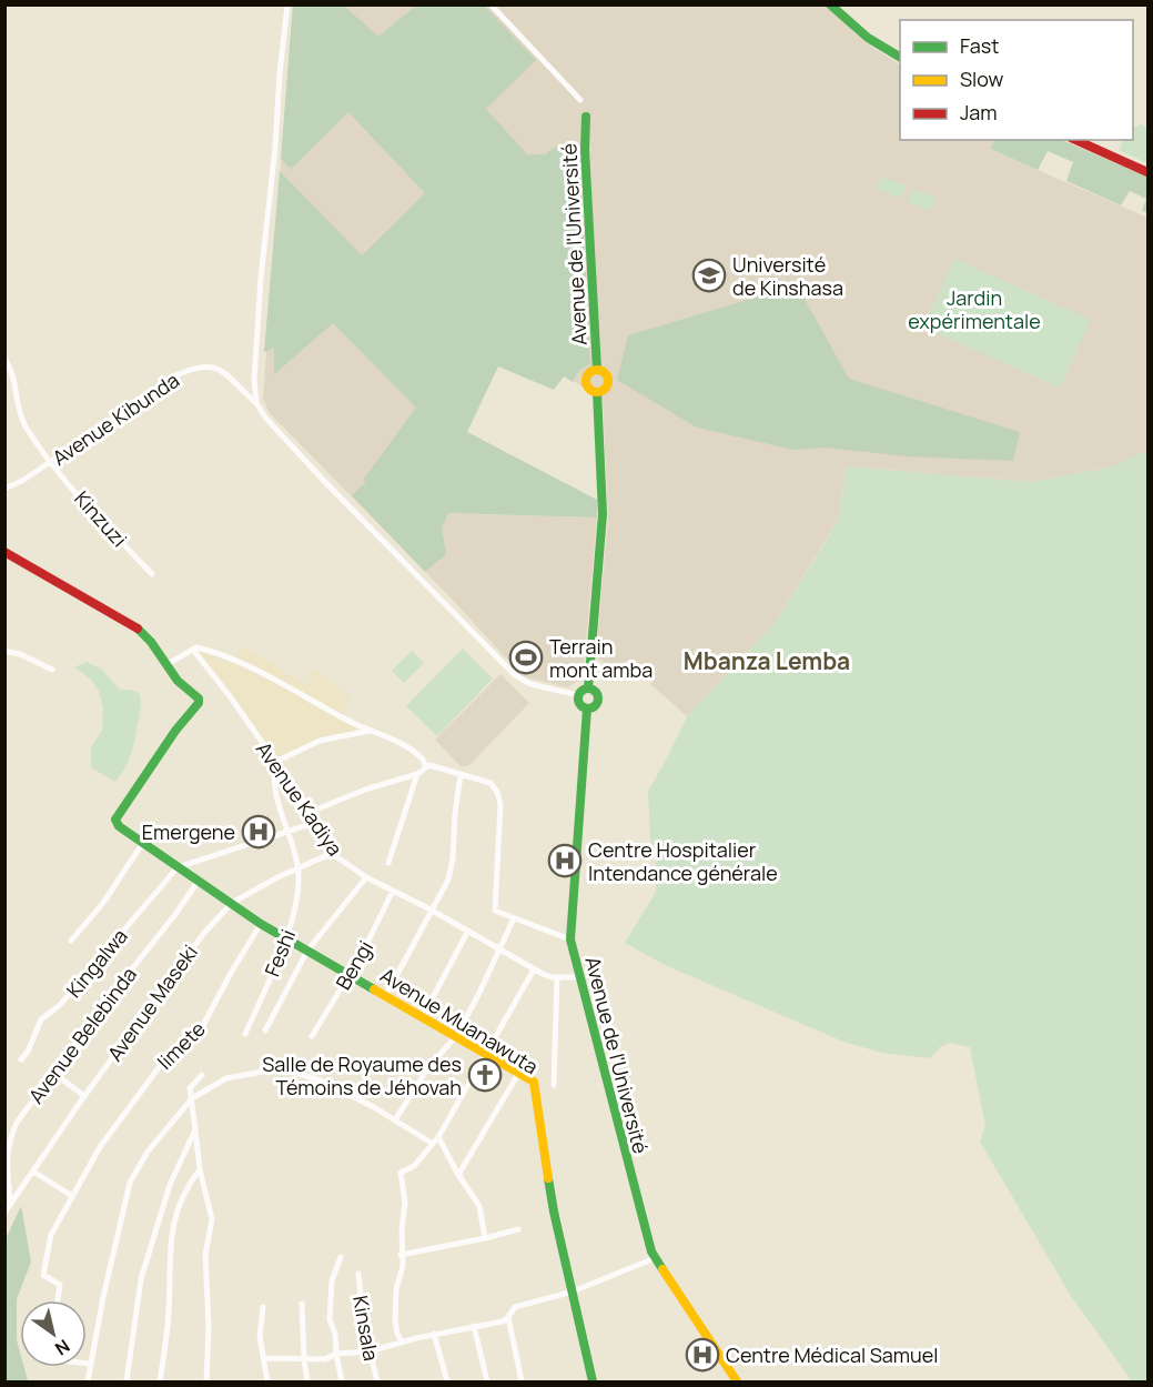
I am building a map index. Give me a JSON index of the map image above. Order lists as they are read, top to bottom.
{
  "streets": {
    "street": [
      "Avenue de l'Université",
      "Avenue Kibunda",
      "Kinzuzi",
      "Avenue Kadiya",
      "Feshi",
      "Kingalwa",
      "Bengi",
      "Avenue Maseki",
      "Avenue Muanawuta",
      "Avenue Belebinda",
      "limete",
      "Kinsala"
    ]
  },
  "crossings": [
    ["Avenue de l'Université", "Avenue Kibunda"],
    ["Avenue de l'Université", "Avenue Kadiya"],
    ["Avenue Kibunda", "Kinzuzi"],
    ["Avenue Kadiya", "Bengi"],
    ["Avenue Kadiya", "Avenue Maseki"],
    ["Feshi", "Avenue Maseki"],
    ["Feshi", "Avenue Muanawuta"],
    ["Kingalwa", "Avenue Muanawuta"],
    ["Bengi", "Avenue Muanawuta"],
    ["Avenue Maseki", "Avenue Muanawuta"],
    ["Avenue Maseki", "Avenue Belebinda"],
    ["Avenue Muanawuta", "Avenue Belebinda"],
    ["Avenue Muanawuta", "limete"]
  ],
  "districts": ["Mbanza Lemba"],
  "parks": ["Jardin expérimentale"],
  "places": {
    "school or university": ["Université de Kinshasa"],
    "sports": ["Terrain mont amba"],
    "hospital": ["Emergene", "Centre Hospitalier Intendance générale", "Centre Médical Samuel"],
    "church": ["Salle de Royaume des Témoins de Jéhovah"]
  },
  "legend": ["Fast", "Slow", "Jam"],
  "north": "bottom right"
}
